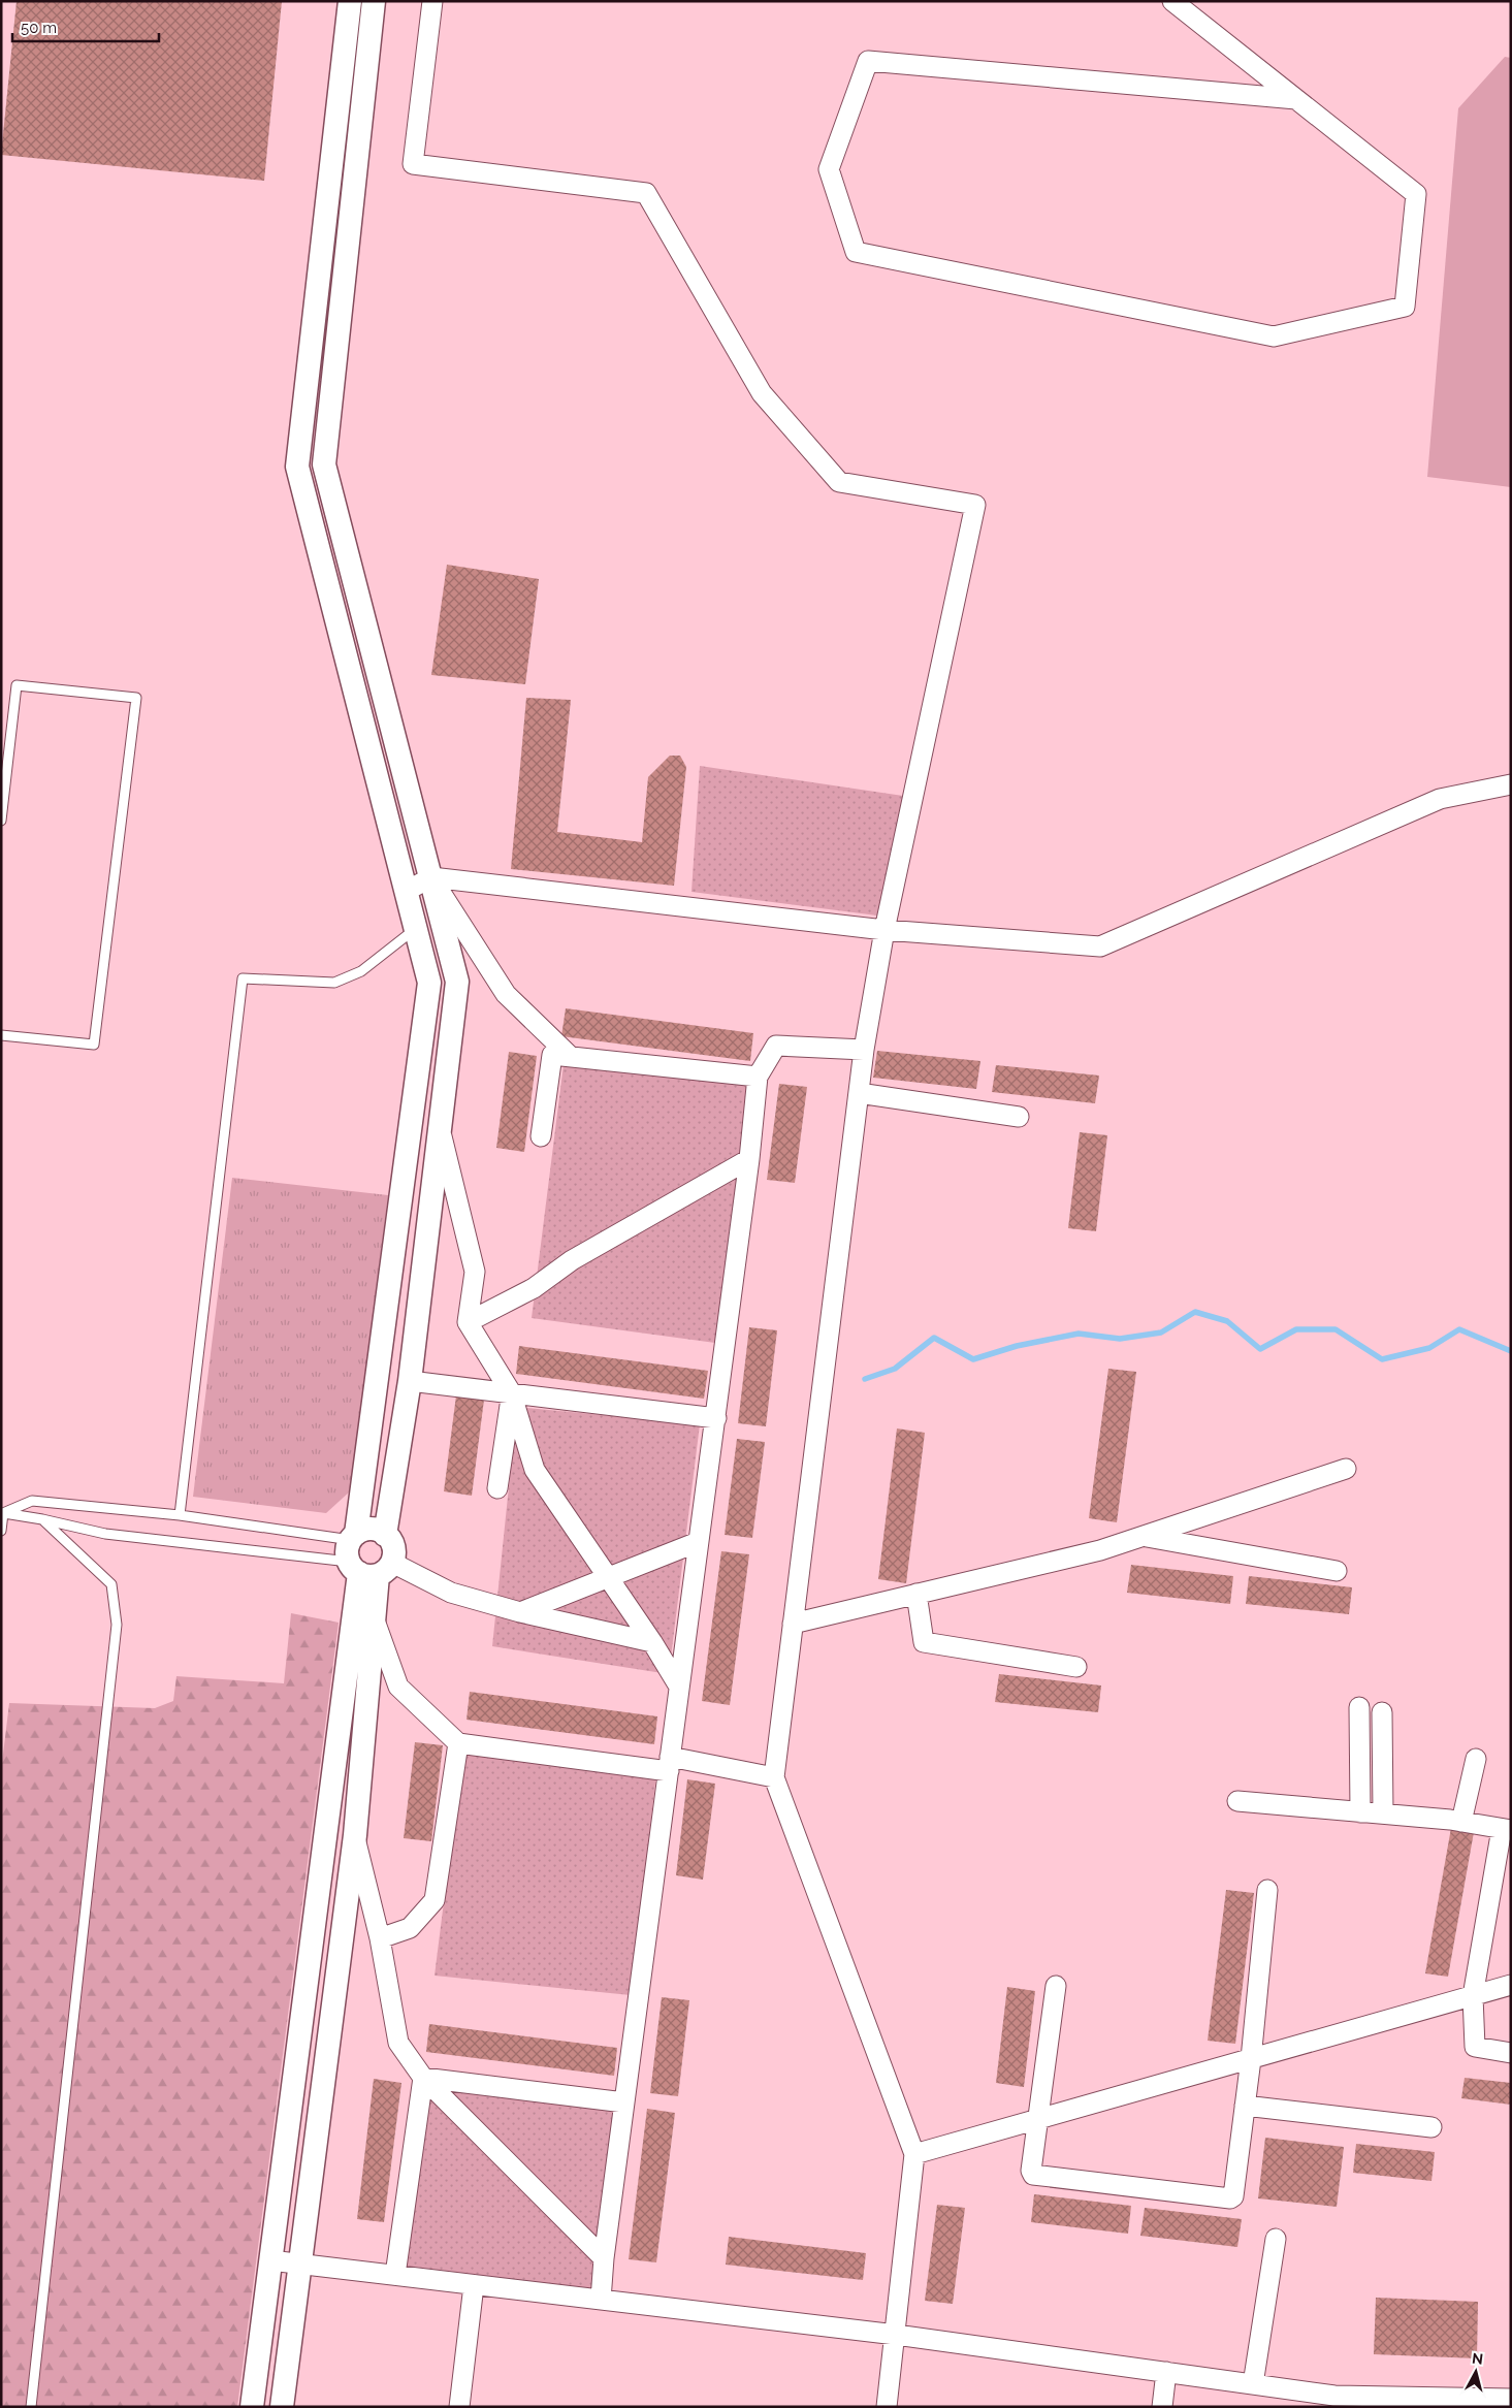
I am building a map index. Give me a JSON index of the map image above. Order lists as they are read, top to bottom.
{
  "scale_bar": "50 m",
  "north": "top"
}
